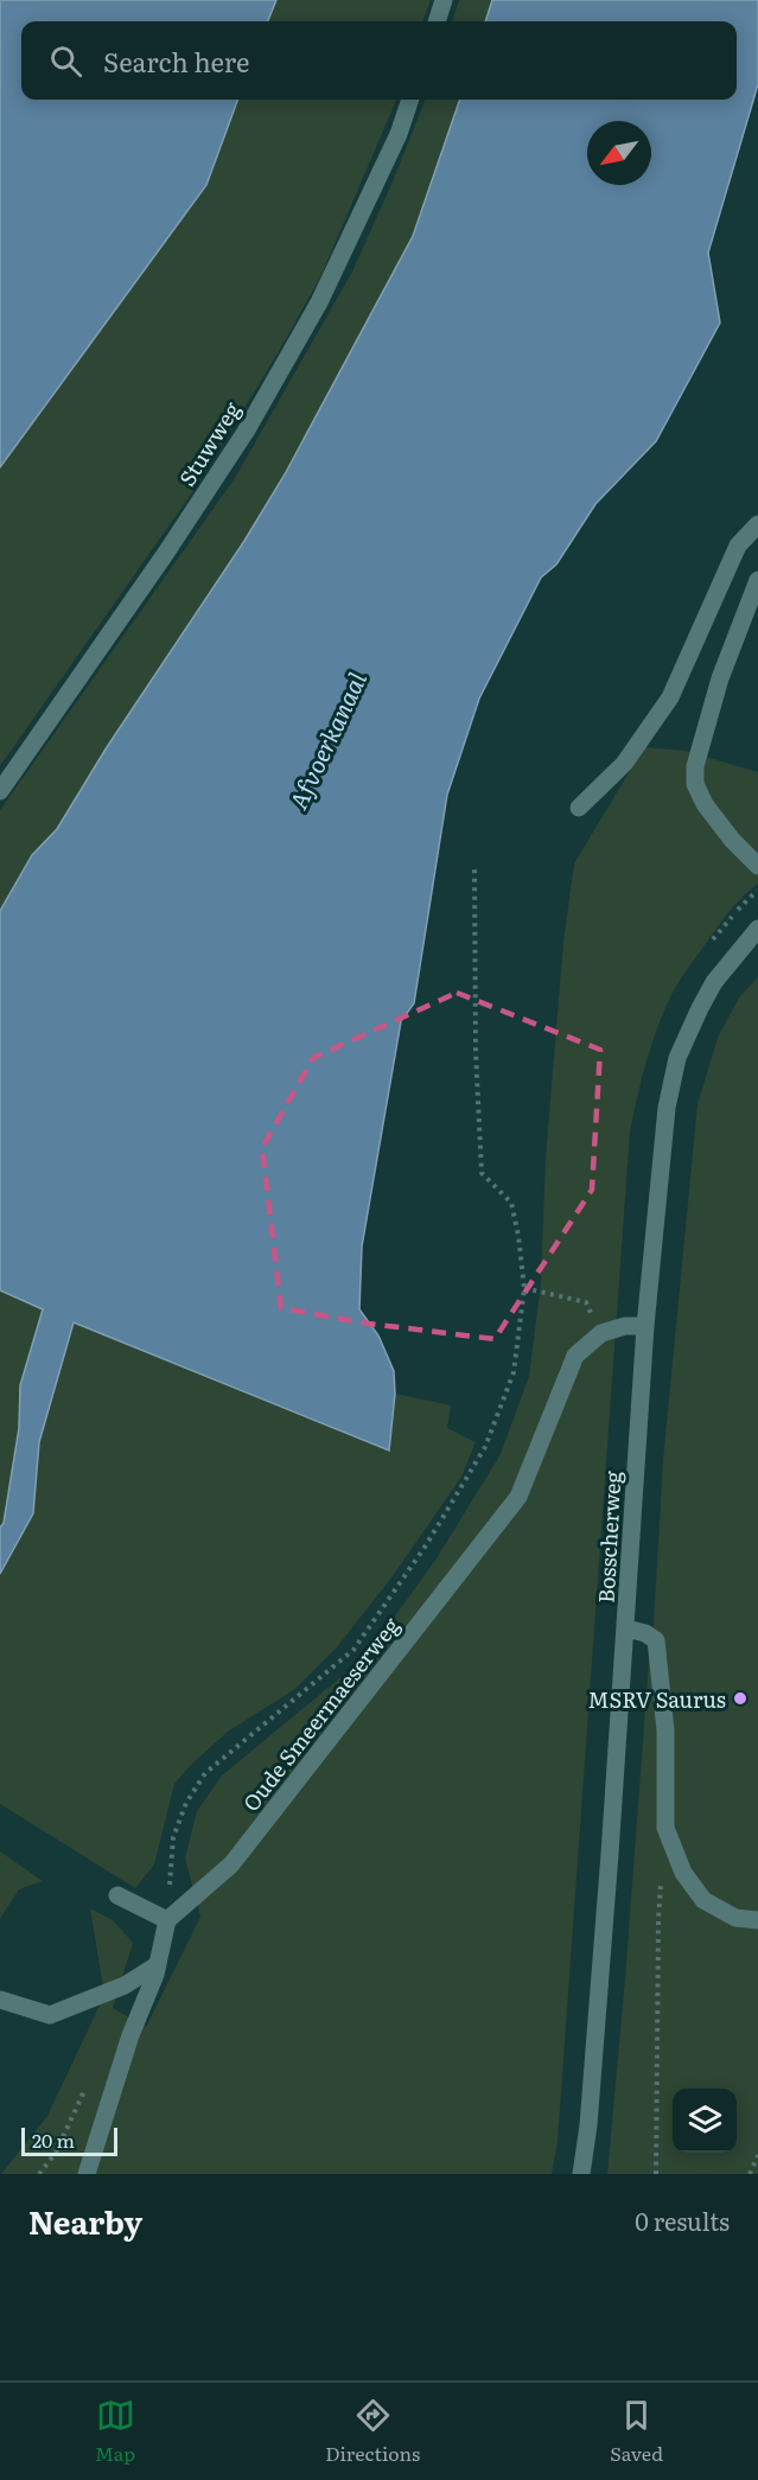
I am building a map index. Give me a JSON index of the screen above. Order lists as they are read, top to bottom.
{
  "streets": {
    "street": ["Stuwweg", "Bosscherweg", "Oude Smeermaeserweg"]
  },
  "crossings": [
    ["Bosscherweg", "Oude Smeermaeserweg"]
  ],
  "water": ["Afvoerkanaal"],
  "places": ["MSRV Saurus"],
  "scale_bar": "20 m",
  "north": "bottom left",
  "page": {
    "search": "Search here",
    "scale": "20 m",
    "heading": ["Nearby", "0 results"],
    "nav": ["Map", "Directions", "Saved"]
  }
}
